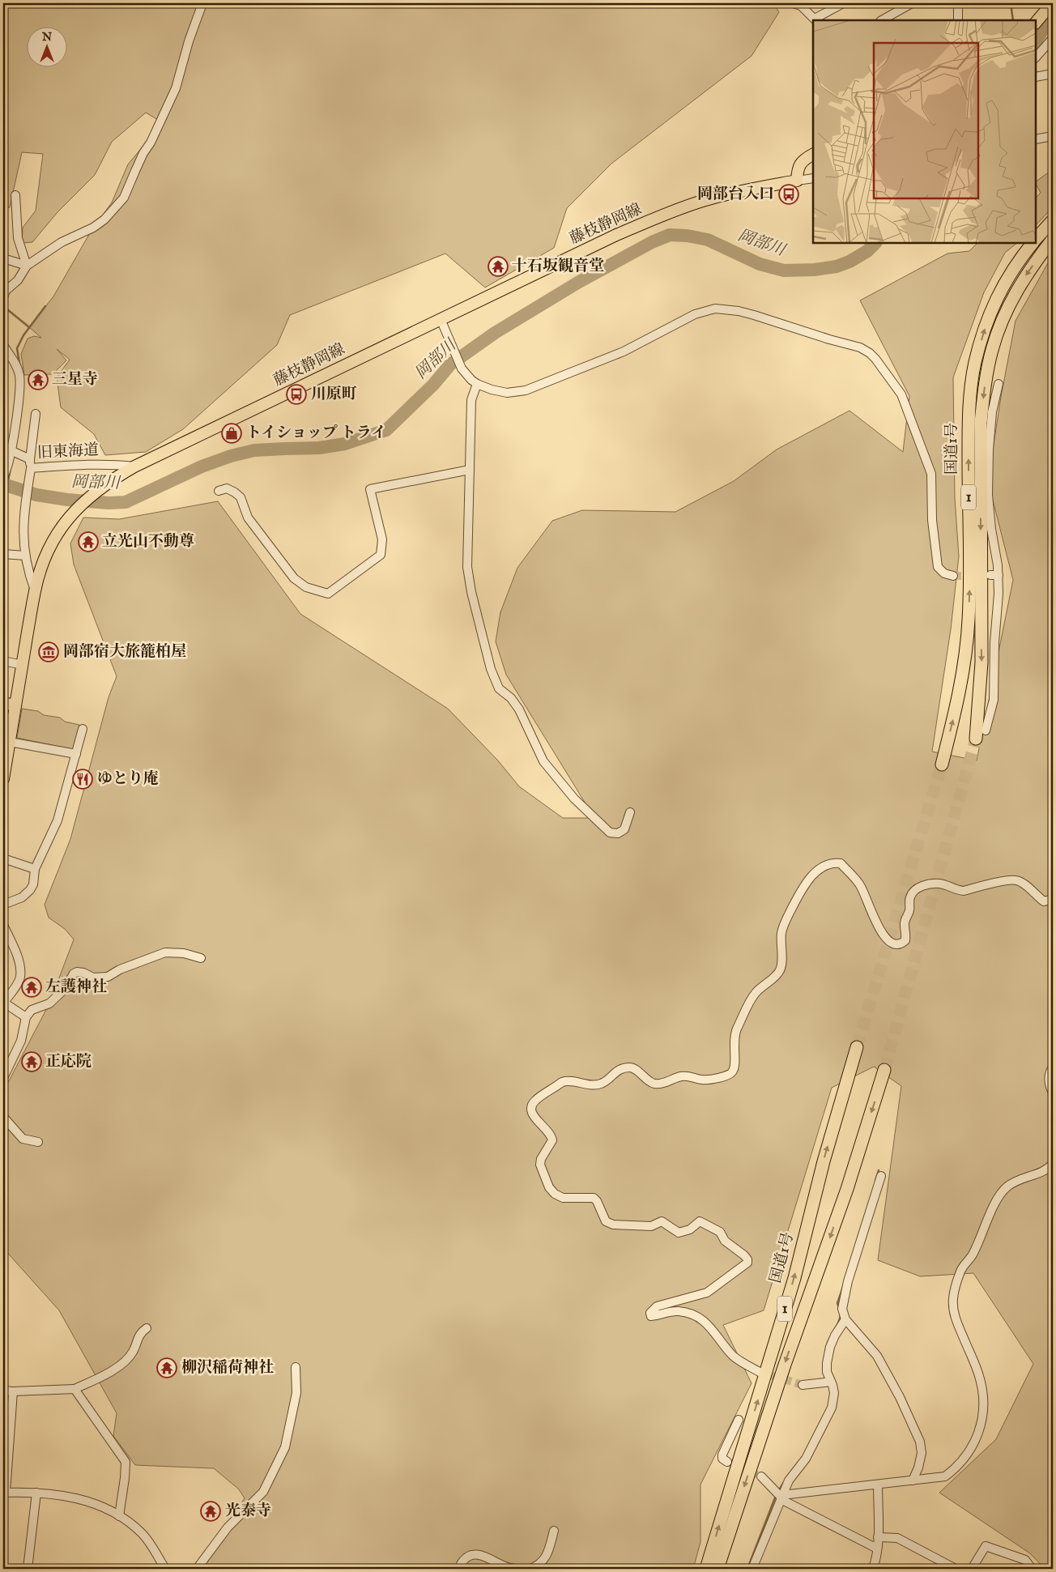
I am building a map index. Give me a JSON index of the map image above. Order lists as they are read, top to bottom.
{
  "streets": {
    "highway": ["国道1号", "1"],
    "main road": ["藤枝静岡線"],
    "street": ["旧東海道"]
  },
  "crossings": [
    ["藤枝静岡線", "旧東海道"]
  ],
  "water": ["岡部川"],
  "places": {
    "bus stop": ["岡部台入口", "川原町"],
    "temple": [
      "十石坂観音堂",
      "三星寺",
      "立光山不動尊",
      "左護神社",
      "正応院",
      "柳沢稲荷神社",
      "光泰寺"
    ],
    "shop": ["トイショップ トライ"],
    "museum": ["岡部宿大旅籠柏屋"],
    "restaurant": ["ゆとり庵"]
  },
  "north": "top"
}
